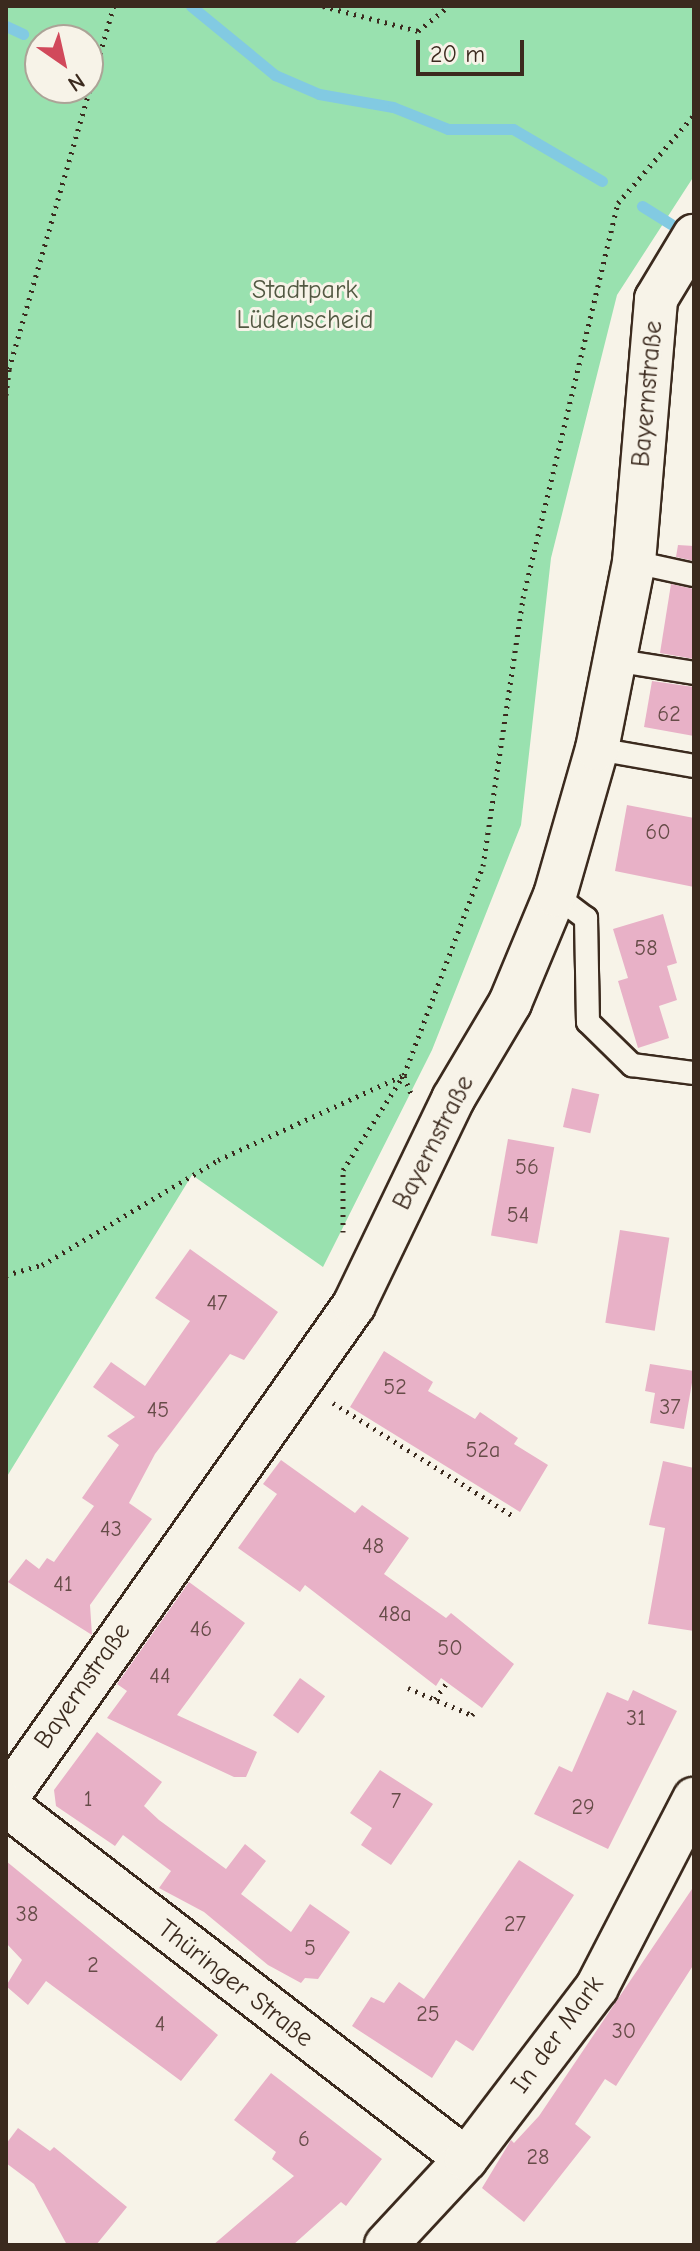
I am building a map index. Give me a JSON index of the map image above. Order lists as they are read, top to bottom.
{
  "streets": {
    "street": ["Bayernstraße", "Thüringer Straße", "In der Mark"]
  },
  "crossings": [
    ["Bayernstraße", "Thüringer Straße"],
    ["Thüringer Straße", "In der Mark"]
  ],
  "parks": ["Stadtpark Lüdenscheid"],
  "house_numbers": [
    "62",
    "60",
    "58",
    "56",
    "54",
    "47",
    "52",
    "37",
    "45",
    "52a",
    "43",
    "48",
    "41",
    "48a",
    "46",
    "50",
    "44",
    "31",
    "1",
    "7",
    "29",
    "38",
    "27",
    "5",
    "2",
    "25",
    "4",
    "30",
    "6",
    "28"
  ],
  "scale_bar": "20 m",
  "north": "bottom right"
}
